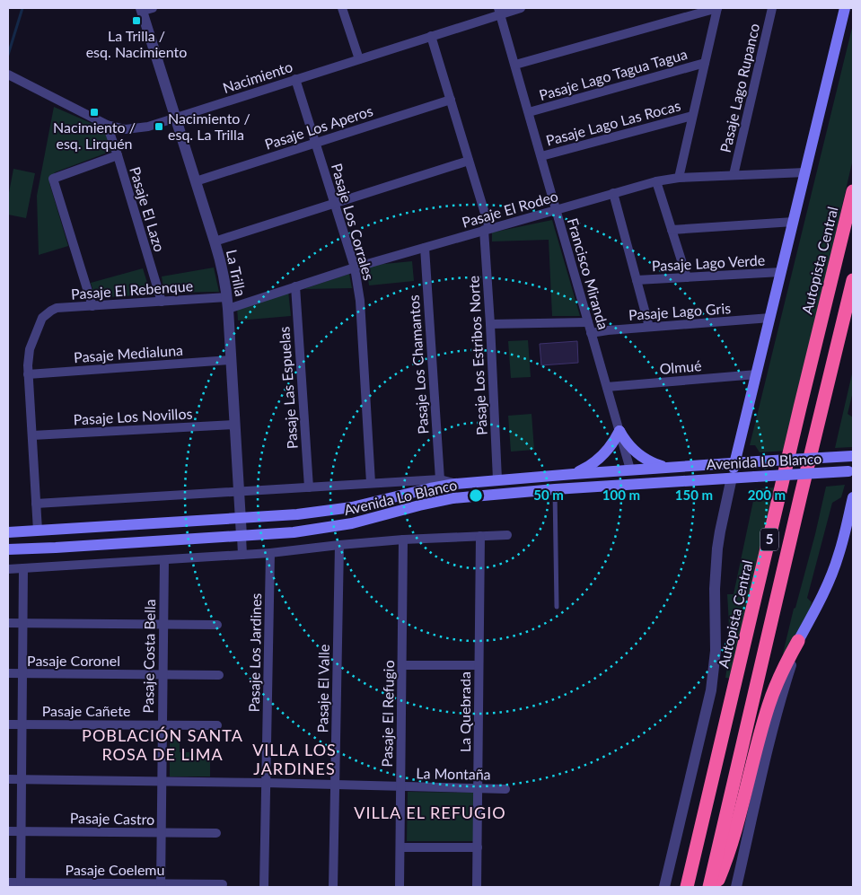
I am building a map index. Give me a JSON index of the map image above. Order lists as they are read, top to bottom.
{
  "streets": {
    "highway": ["Autopista Central", "5"],
    "main road": ["Avenida Lo Blanco"],
    "street": [
      "Pasaje Lago Tagua Tagua",
      "Nacimiento",
      "Pasaje Lago Rupanco",
      "Pasaje Lago Las Rocas",
      "Pasaje Los Aperos",
      "Pasaje El Lazo",
      "Pasaje El Rodeo",
      "Pasaje Los Corrales",
      "Pasaje Lago Verde",
      "La Trilla",
      "Francisco Miranda",
      "Pasaje El Rebenque",
      "Pasaje Lago Gris",
      "Pasaje Medialuna",
      "Pasaje Los Estribos Norte",
      "Pasaje Los Chamantos",
      "Olmué",
      "Pasaje Las Espuelas",
      "Pasaje Los Novillos",
      "Pasaje Los Jardines",
      "Pasaje Costa Bella",
      "Pasaje Coronel",
      "Pasaje El Valle",
      "Pasaje Cañete",
      "La Quebrada",
      "Pasaje El Refugio",
      "La Montaña",
      "Pasaje Castro",
      "Pasaje Coelemu"
    ]
  },
  "crossings": [
    ["Pasaje Lago Tagua Tagua", "Francisco Miranda"],
    ["Nacimiento", "Pasaje El Lazo"],
    ["Nacimiento", "Pasaje Los Corrales"],
    ["Nacimiento", "La Trilla"],
    ["Nacimiento", "Francisco Miranda"],
    ["Nacimiento", "Pasaje Los Estribos Norte"],
    ["Pasaje Lago Rupanco", "Pasaje El Rodeo"],
    ["Pasaje Lago Las Rocas", "Francisco Miranda"],
    ["Pasaje Los Aperos", "Pasaje Los Corrales"],
    ["Pasaje Los Aperos", "La Trilla"],
    ["Pasaje Los Aperos", "Pasaje Los Estribos Norte"],
    ["Pasaje El Lazo", "Pasaje El Rebenque"],
    ["Pasaje El Rodeo", "Pasaje Los Corrales"],
    ["Pasaje El Rodeo", "La Trilla"],
    ["Pasaje El Rodeo", "Francisco Miranda"],
    ["Pasaje El Rodeo", "Pasaje El Rebenque"],
    ["Pasaje El Rodeo", "Pasaje Los Estribos Norte"],
    ["Pasaje El Rodeo", "Pasaje Los Chamantos"],
    ["Pasaje El Rodeo", "Pasaje Las Espuelas"],
    ["Pasaje Los Corrales", "Avenida Lo Blanco"],
    ["La Trilla", "Pasaje El Rebenque"],
    ["La Trilla", "Pasaje Medialuna"],
    ["La Trilla", "Pasaje Los Novillos"],
    ["La Trilla", "Avenida Lo Blanco"],
    ["Francisco Miranda", "Pasaje Lago Gris"],
    ["Francisco Miranda", "Olmué"],
    ["Francisco Miranda", "Avenida Lo Blanco"],
    ["Pasaje El Rebenque", "Pasaje Medialuna"],
    ["Pasaje Los Estribos Norte", "Avenida Lo Blanco"],
    ["Pasaje Los Chamantos", "Avenida Lo Blanco"],
    ["Pasaje Las Espuelas", "Avenida Lo Blanco"],
    ["Pasaje Los Jardines", "La Montaña"],
    ["Pasaje Costa Bella", "Pasaje Coronel"],
    ["Pasaje Costa Bella", "Pasaje Cañete"],
    ["Pasaje Costa Bella", "La Montaña"],
    ["Pasaje Costa Bella", "Pasaje Castro"],
    ["Pasaje Costa Bella", "Pasaje Coelemu"],
    ["Pasaje El Valle", "La Montaña"],
    ["La Quebrada", "La Montaña"],
    ["Pasaje El Refugio", "La Montaña"]
  ],
  "districts": ["POBLACIÓN SANTA ROSA DE LIMA", "VILLA LOS JARDINES", "VILLA EL REFUGIO"],
  "places": {
    "transit": ["La Trilla / esq. Nacimiento", "Nacimiento / esq. Lirquén", "Nacimiento / esq. La Trilla"]
  },
  "rings": [
    "50 m",
    "100 m",
    "150 m",
    "200 m"
  ]
}
